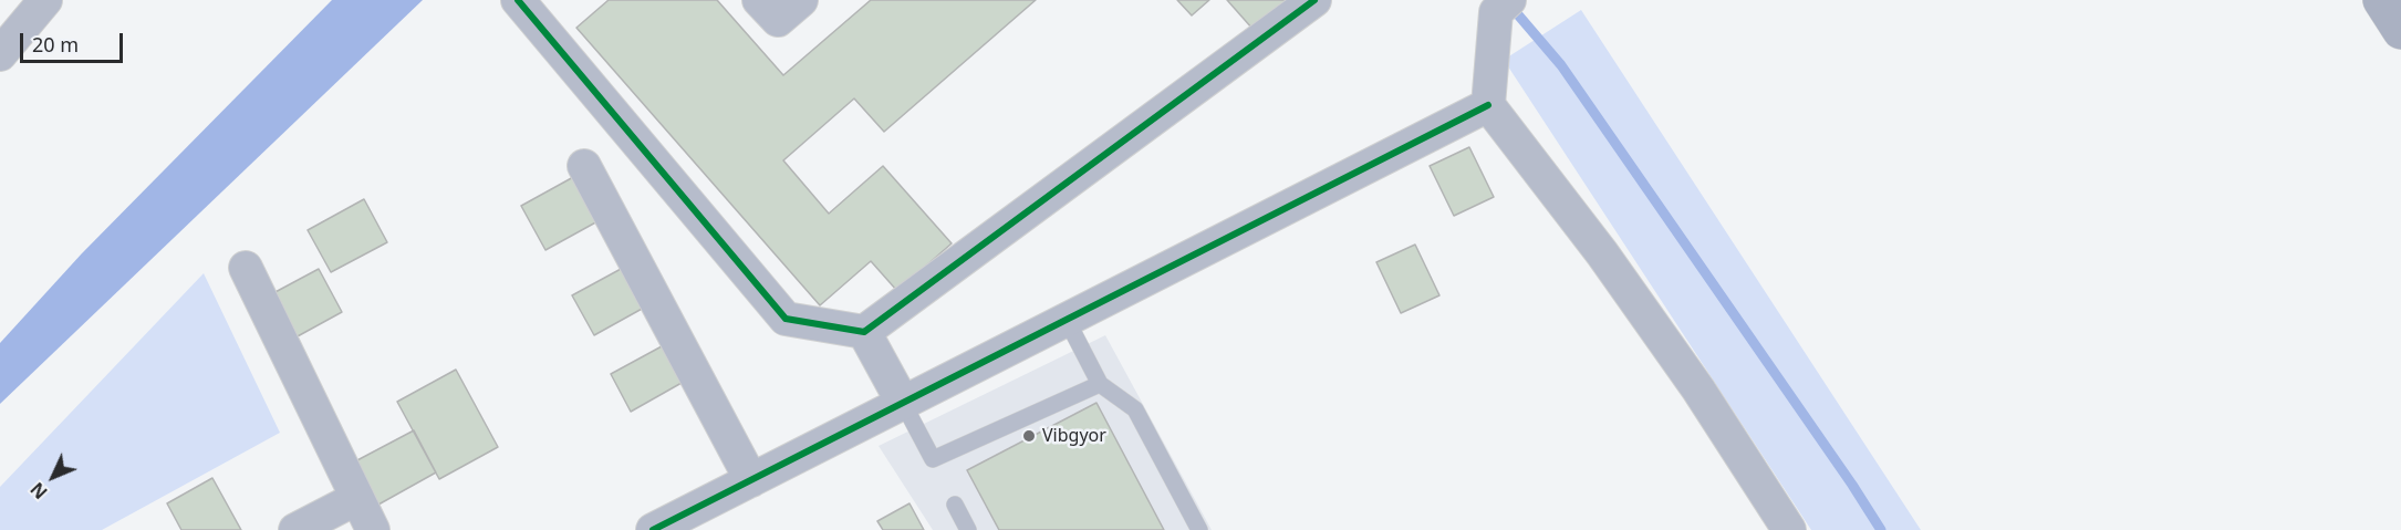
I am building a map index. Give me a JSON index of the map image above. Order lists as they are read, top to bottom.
{
  "places": ["Vibgyor"],
  "scale_bar": "20 m",
  "north": "bottom left"
}
